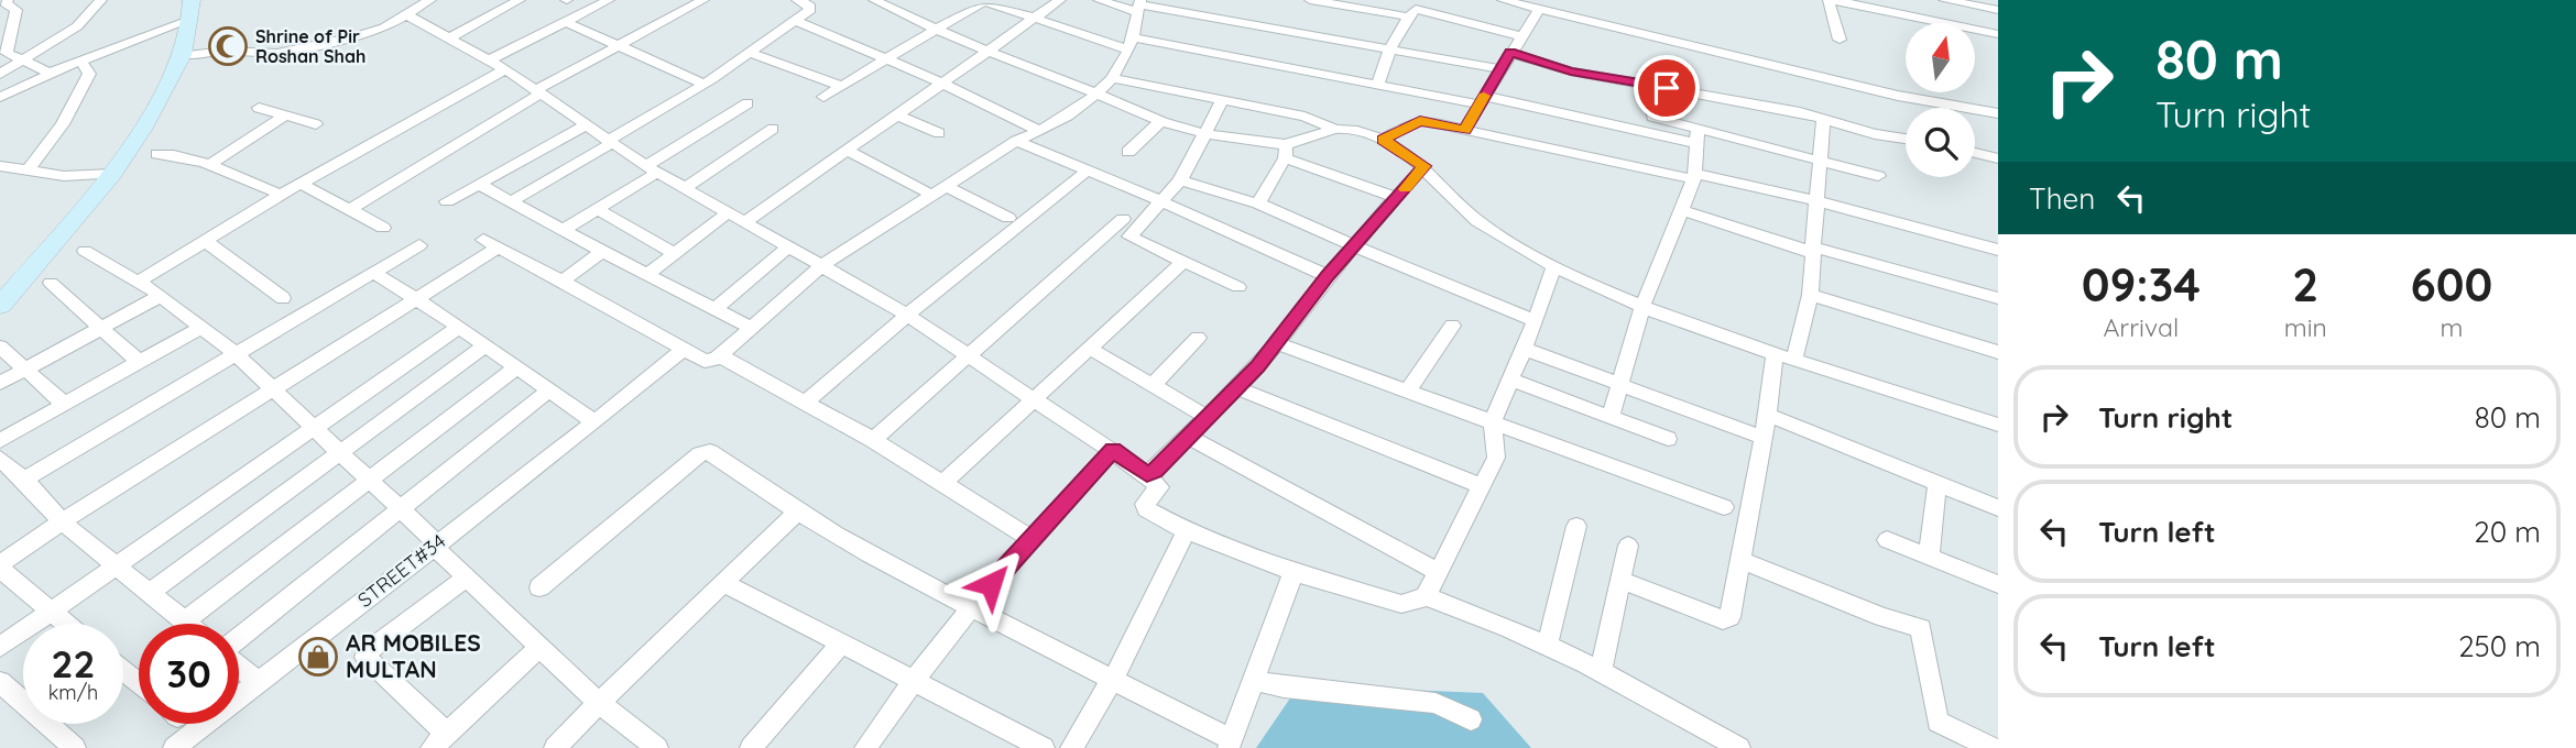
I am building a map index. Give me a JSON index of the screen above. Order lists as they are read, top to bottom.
{
  "streets": {
    "street": ["STREET#34"]
  },
  "places": {
    "mosque": ["Shrine of Pir Roshan Shah"],
    "shop": ["AR MOBILES MULTAN"]
  },
  "north": "top",
  "page": {
    "turn": ["80 m", "Turn right"],
    "then": "Then",
    "eta": [
      "09:34",
      "Arrival",
      "2",
      "min",
      "600",
      "m"
    ],
    "list": [
      {
        "name": "Turn right",
        "value": "80 m"
      },
      {
        "name": "Turn left",
        "value": "20 m"
      },
      {
        "name": "Turn left",
        "value": "250 m"
      }
    ],
    "speed": "22 km/h",
    "limit": "30"
  }
}
